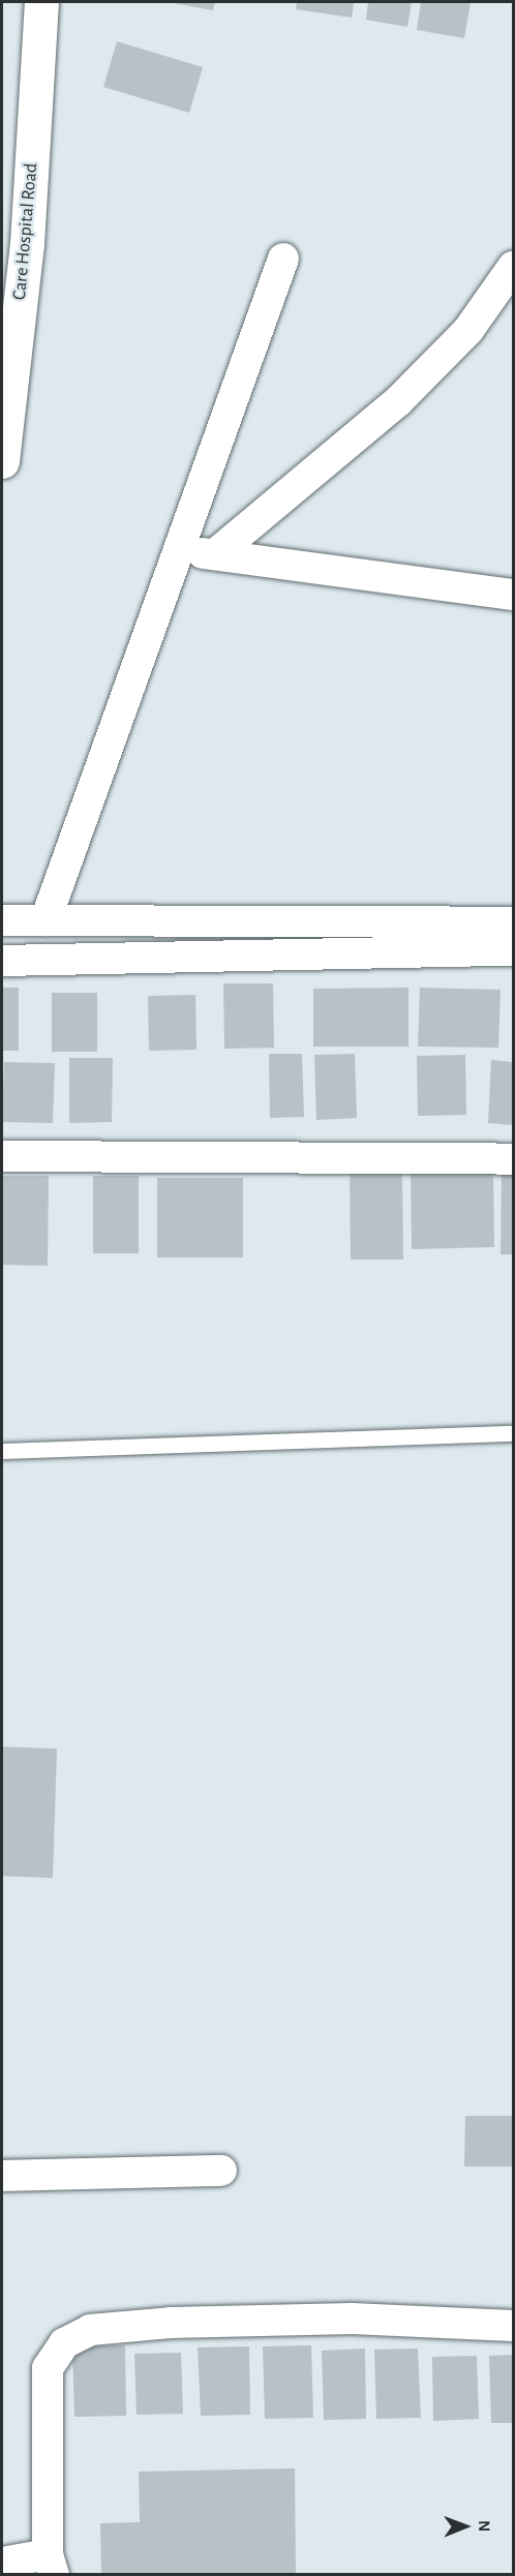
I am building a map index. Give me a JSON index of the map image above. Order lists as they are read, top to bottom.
{
  "streets": {
    "street": ["Care Hospital Road"]
  },
  "north": "right"
}
